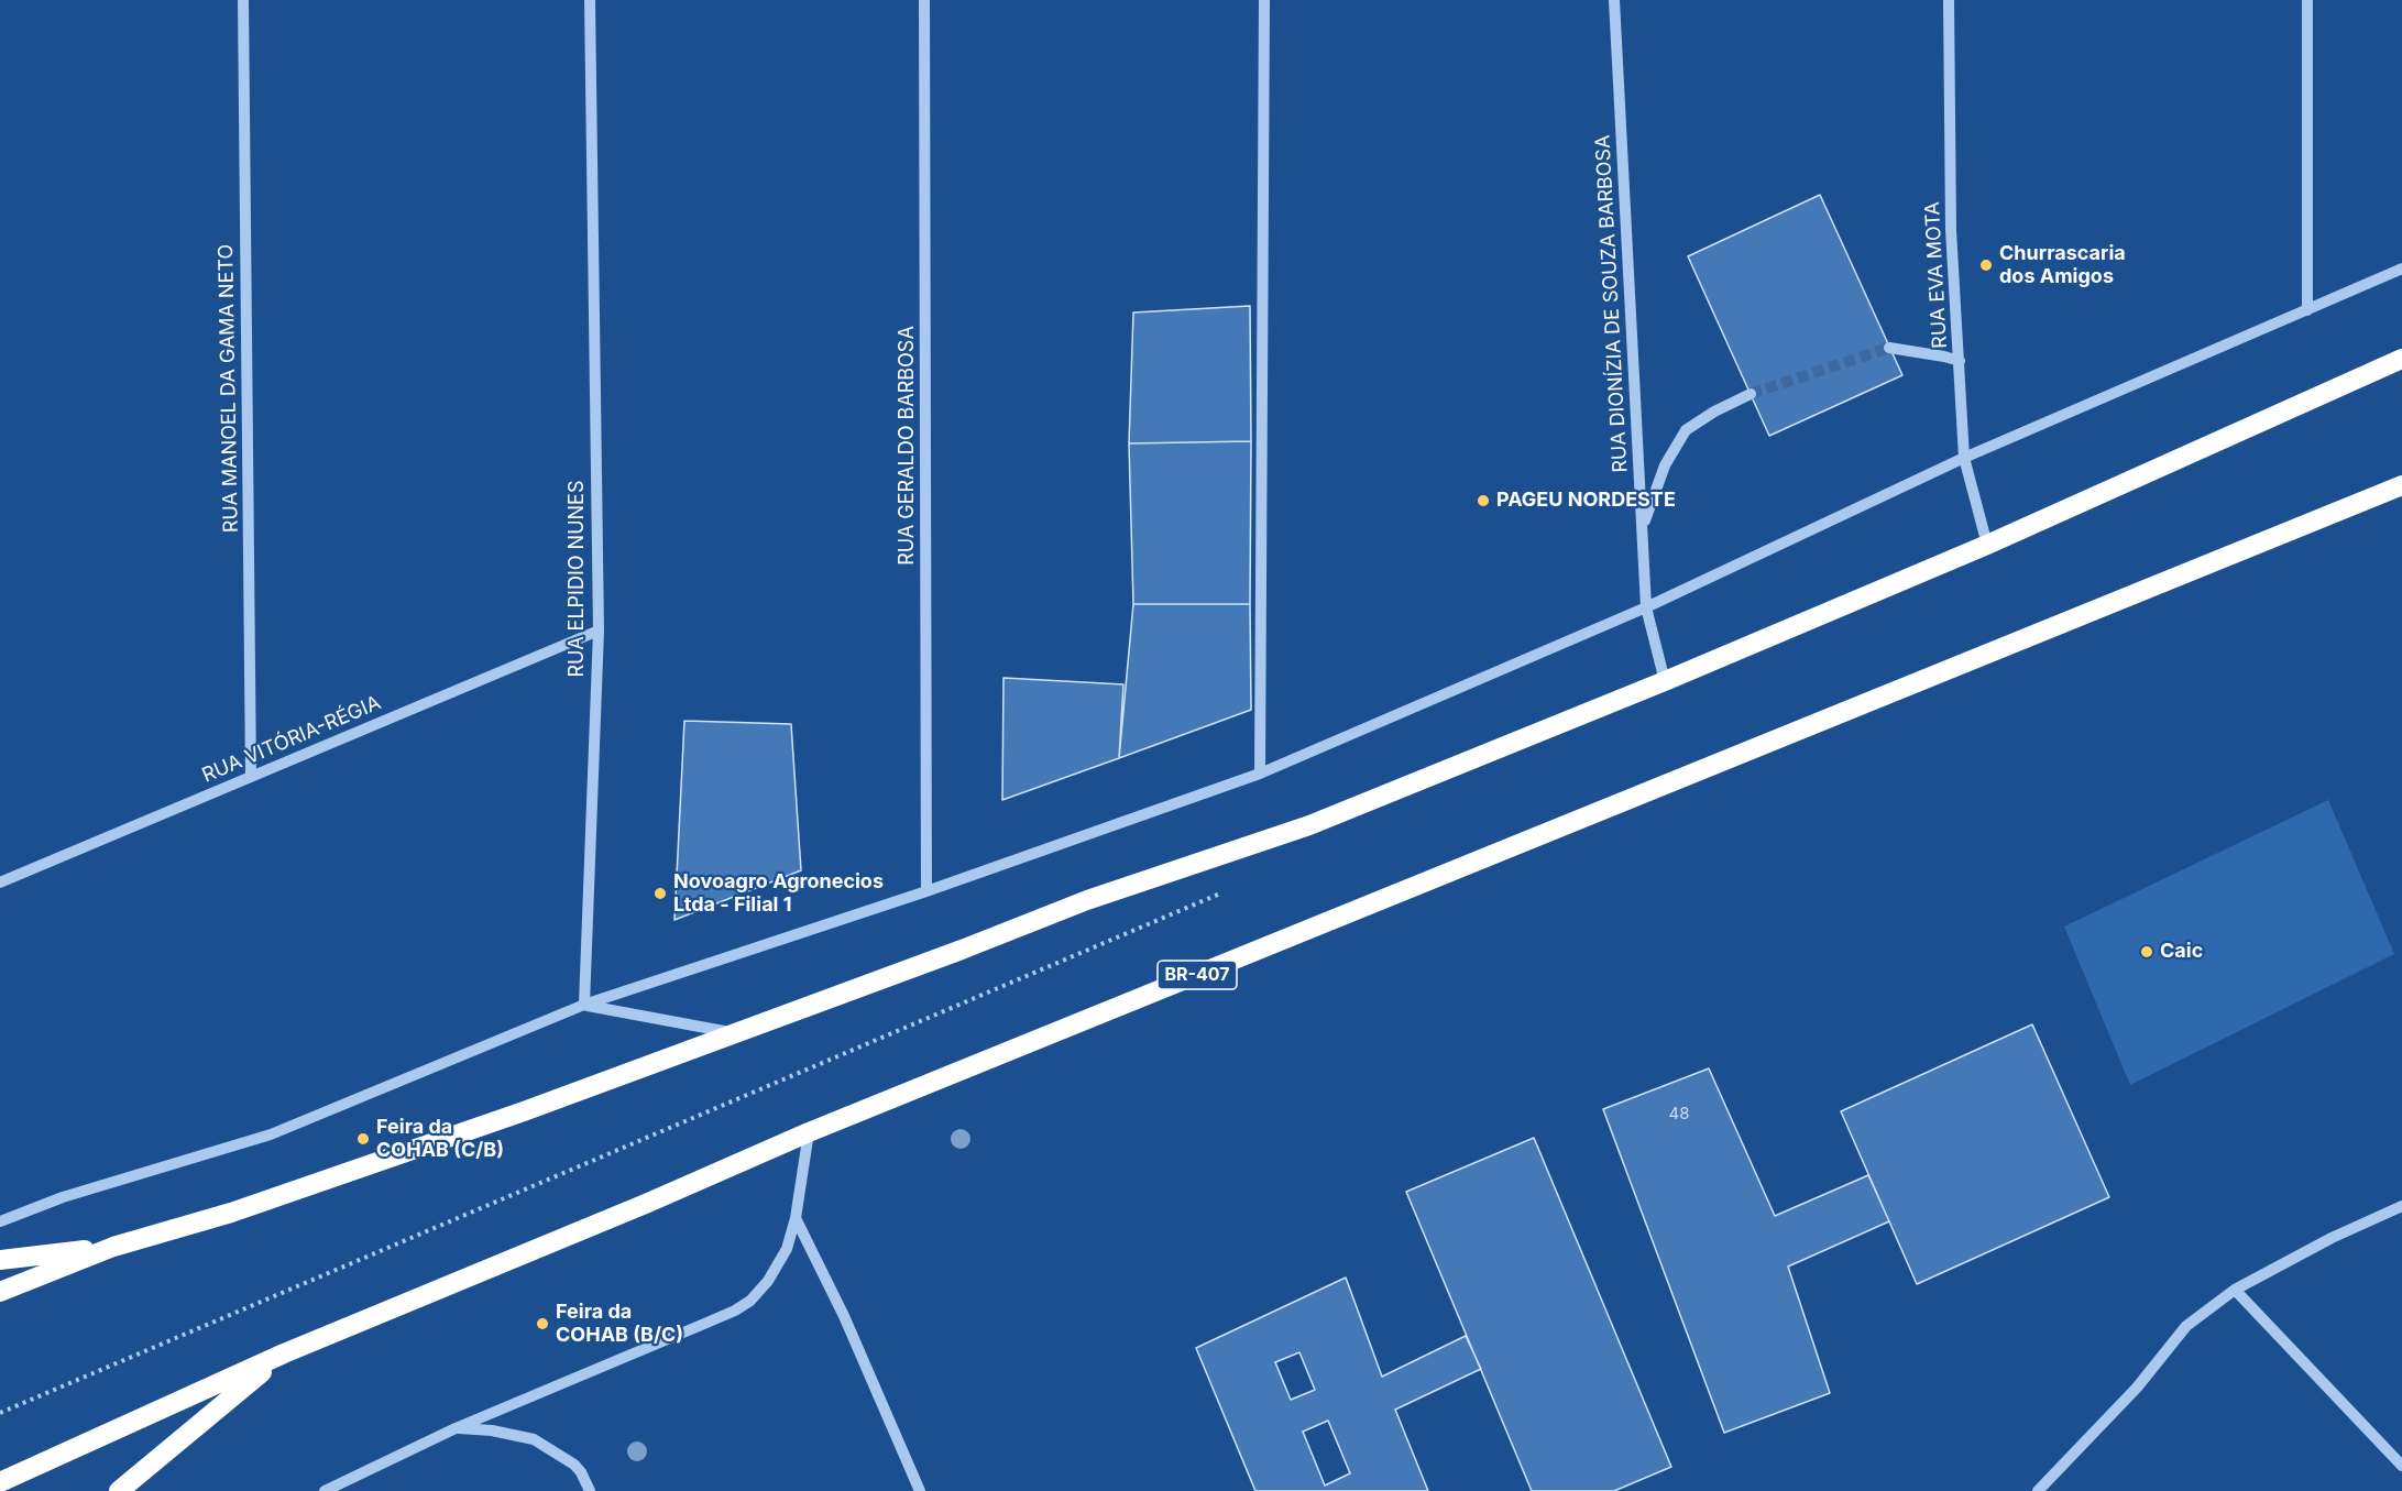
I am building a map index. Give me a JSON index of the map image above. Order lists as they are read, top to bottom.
{
  "streets": {
    "highway": ["BR-407"],
    "street": [
      "RUA EVA MOTA",
      "RUA DIONÍZIA DE SOUZA BARBOSA",
      "RUA MANOEL DA GAMA NETO",
      "RUA GERALDO BARBOSA",
      "RUA ELPIDIO NUNES",
      "RUA VITÓRIA-RÉGIA"
    ]
  },
  "crossings": [
    ["RUA MANOEL DA GAMA NETO", "RUA VITÓRIA-RÉGIA"],
    ["RUA ELPIDIO NUNES", "RUA VITÓRIA-RÉGIA"]
  ],
  "places": [
    "Churrascaria dos Amigos",
    "PAGEU NORDESTE",
    "Novoagro Agronecios Ltda - Filial 1",
    "Caic",
    "Feira da COHAB (C/B)",
    "Feira da COHAB (B/C)"
  ],
  "house_numbers": ["48"]
}
